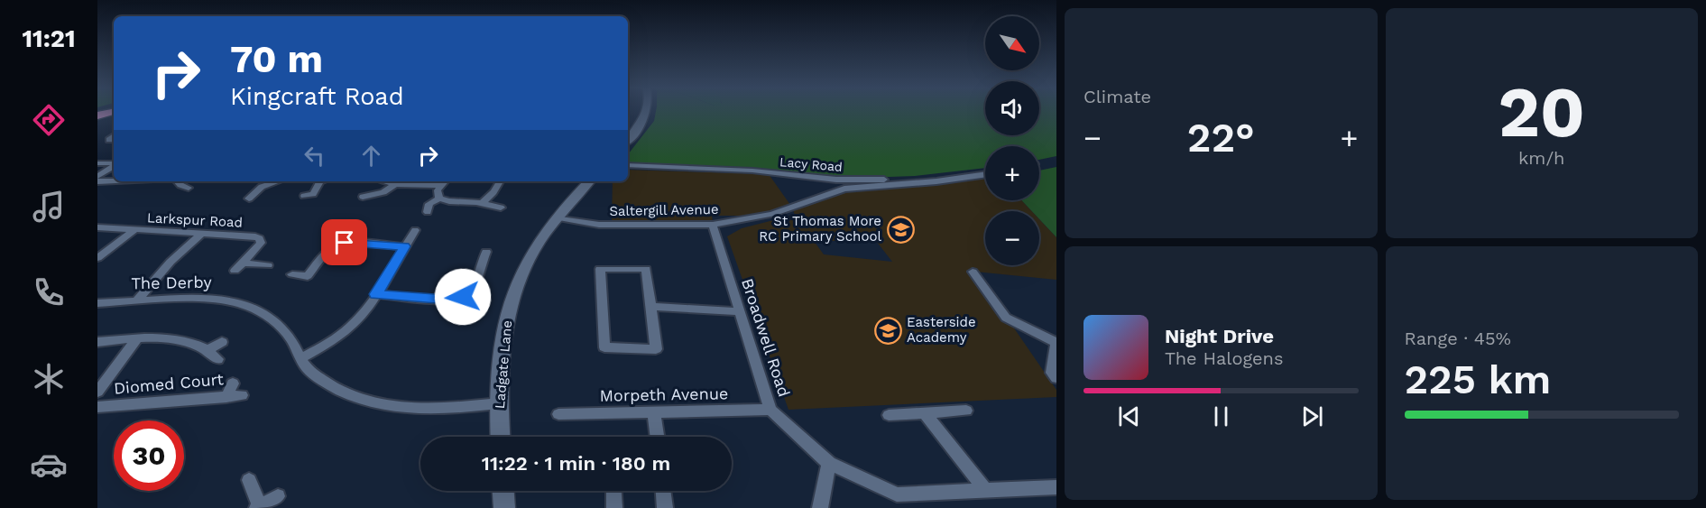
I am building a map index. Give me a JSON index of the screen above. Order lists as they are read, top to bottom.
{
  "streets": {
    "main road": ["Ladgate Lane"],
    "street": [
      "Lacy Road",
      "Saltergill Avenue",
      "Larkspur Road",
      "The Derby",
      "Broadwell Road",
      "Diomed Court",
      "Morpeth Avenue"
    ]
  },
  "crossings": [
    ["Saltergill Avenue", "Broadwell Road"],
    ["Saltergill Avenue", "Ladgate Lane"],
    ["The Derby", "Ladgate Lane"],
    ["Broadwell Road", "Morpeth Avenue"]
  ],
  "places": {
    "school or university": ["St Thomas More RC Primary School", "Easterside Academy"]
  },
  "north": "bottom right",
  "page": {
    "tabs": "11:21",
    "tile": [
      "Climate",
      ["20", "km/h"],
      ["Range · 45%", "225 km"]
    ],
    "map_buttons": ["+", "−"],
    "turn": ["70 m", "Kingcraft Road"],
    "heat": ["−", "22°", "+"],
    "song": ["Night Drive", "The Halogens"],
    "limit": "30",
    "trip": "11:22 · 1 min · 180 m"
  }
}
